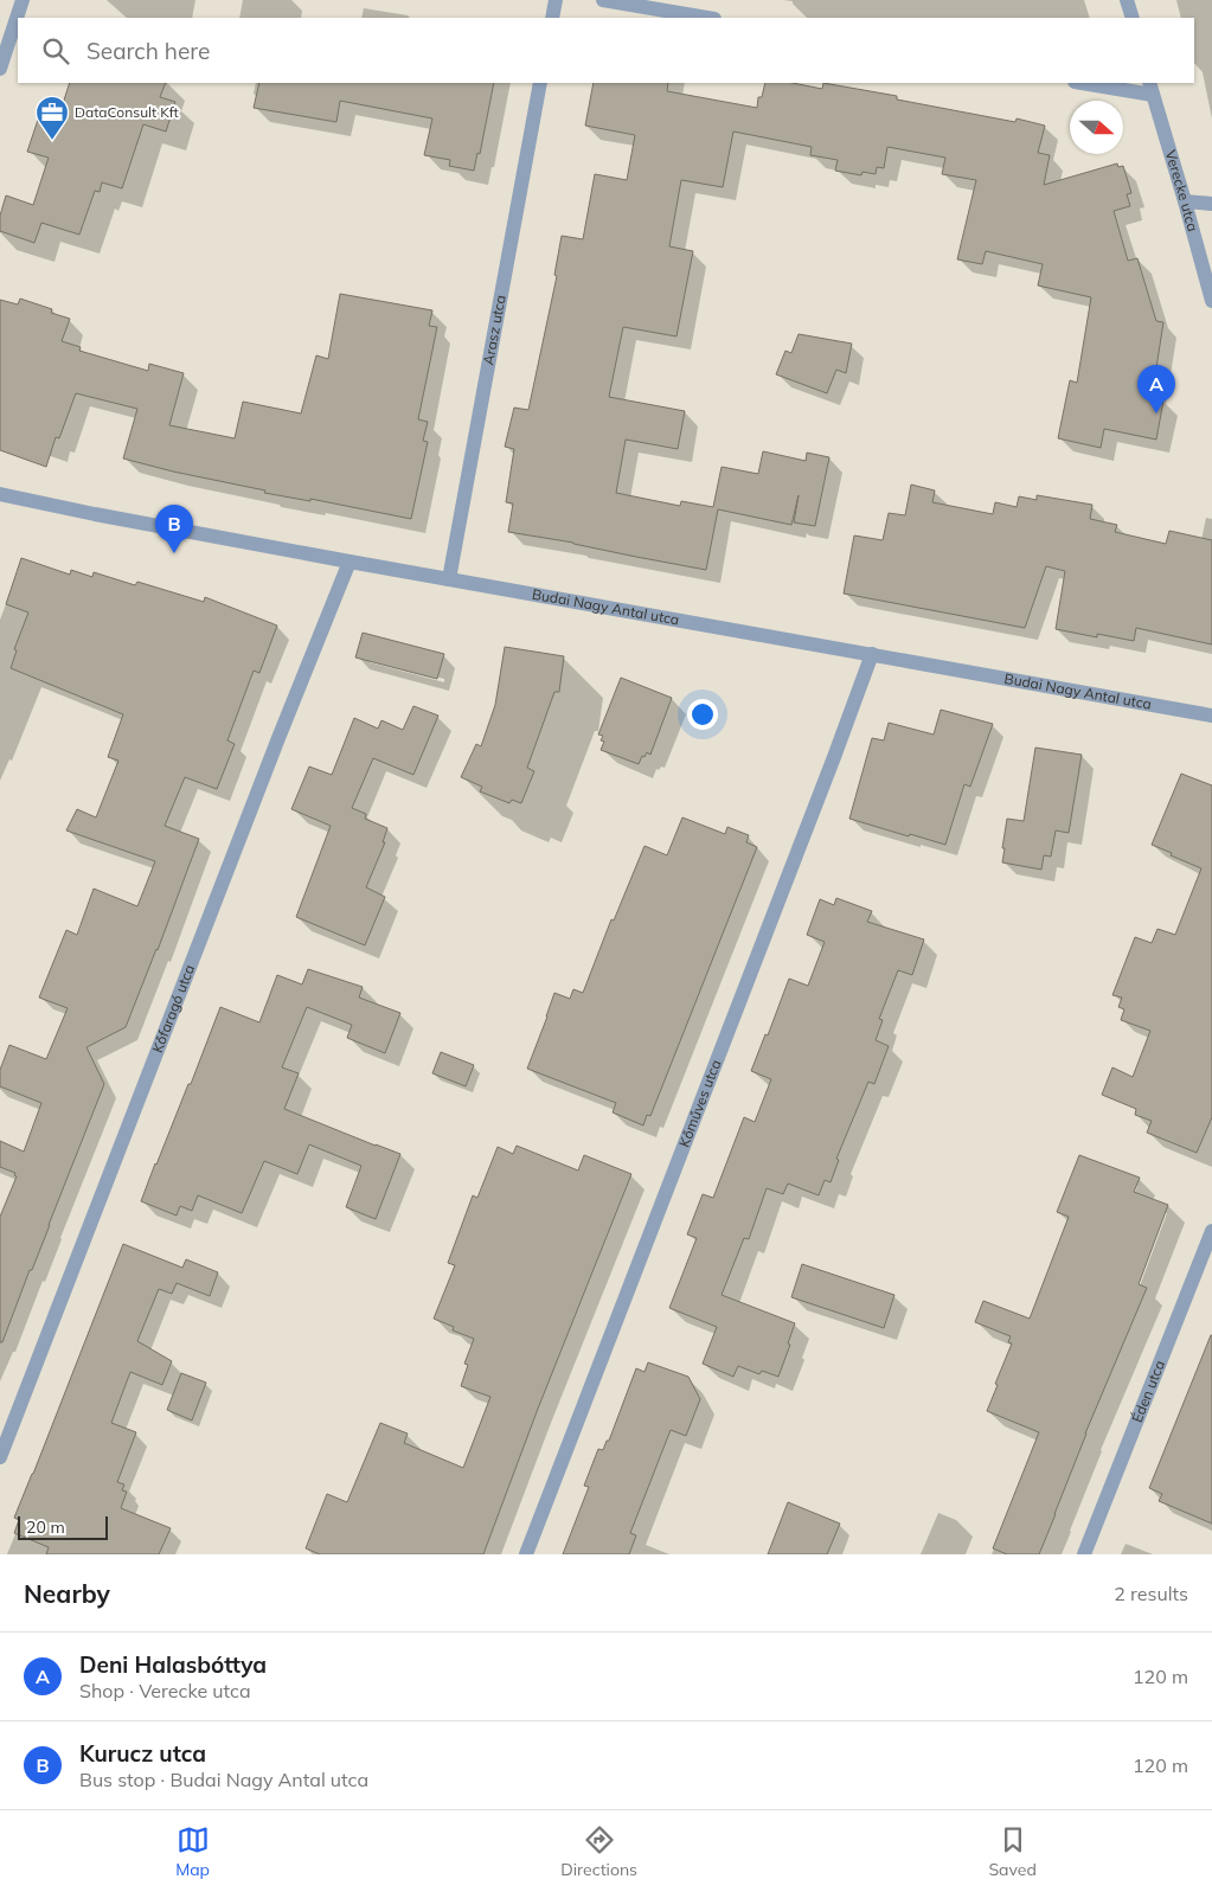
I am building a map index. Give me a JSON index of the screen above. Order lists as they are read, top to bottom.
{
  "streets": {
    "street": [
      "Verecke utca",
      "Arasz utca",
      "Budai Nagy Antal utca",
      "Kőfaragó utca",
      "Kőműves utca",
      "Éden utca"
    ]
  },
  "crossings": [
    ["Arasz utca", "Budai Nagy Antal utca"],
    ["Budai Nagy Antal utca", "Kőfaragó utca"],
    ["Budai Nagy Antal utca", "Kőműves utca"]
  ],
  "places": {
    "office": ["DataConsult Kft"]
  },
  "scale_bar": "20 m",
  "north": "right",
  "page": {
    "search": "Search here",
    "pins": ["A", "B"],
    "scale": "20 m",
    "heading": ["Nearby", "2 results"],
    "list": [
      {
        "mark": "A",
        "name": "Deni Halasbóttya",
        "note": "Shop · Verecke utca",
        "value": "120 m"
      },
      {
        "mark": "B",
        "name": "Kurucz utca",
        "note": "Bus stop · Budai Nagy Antal utca",
        "value": "120 m"
      }
    ],
    "nav": ["Map", "Directions", "Saved"]
  }
}
